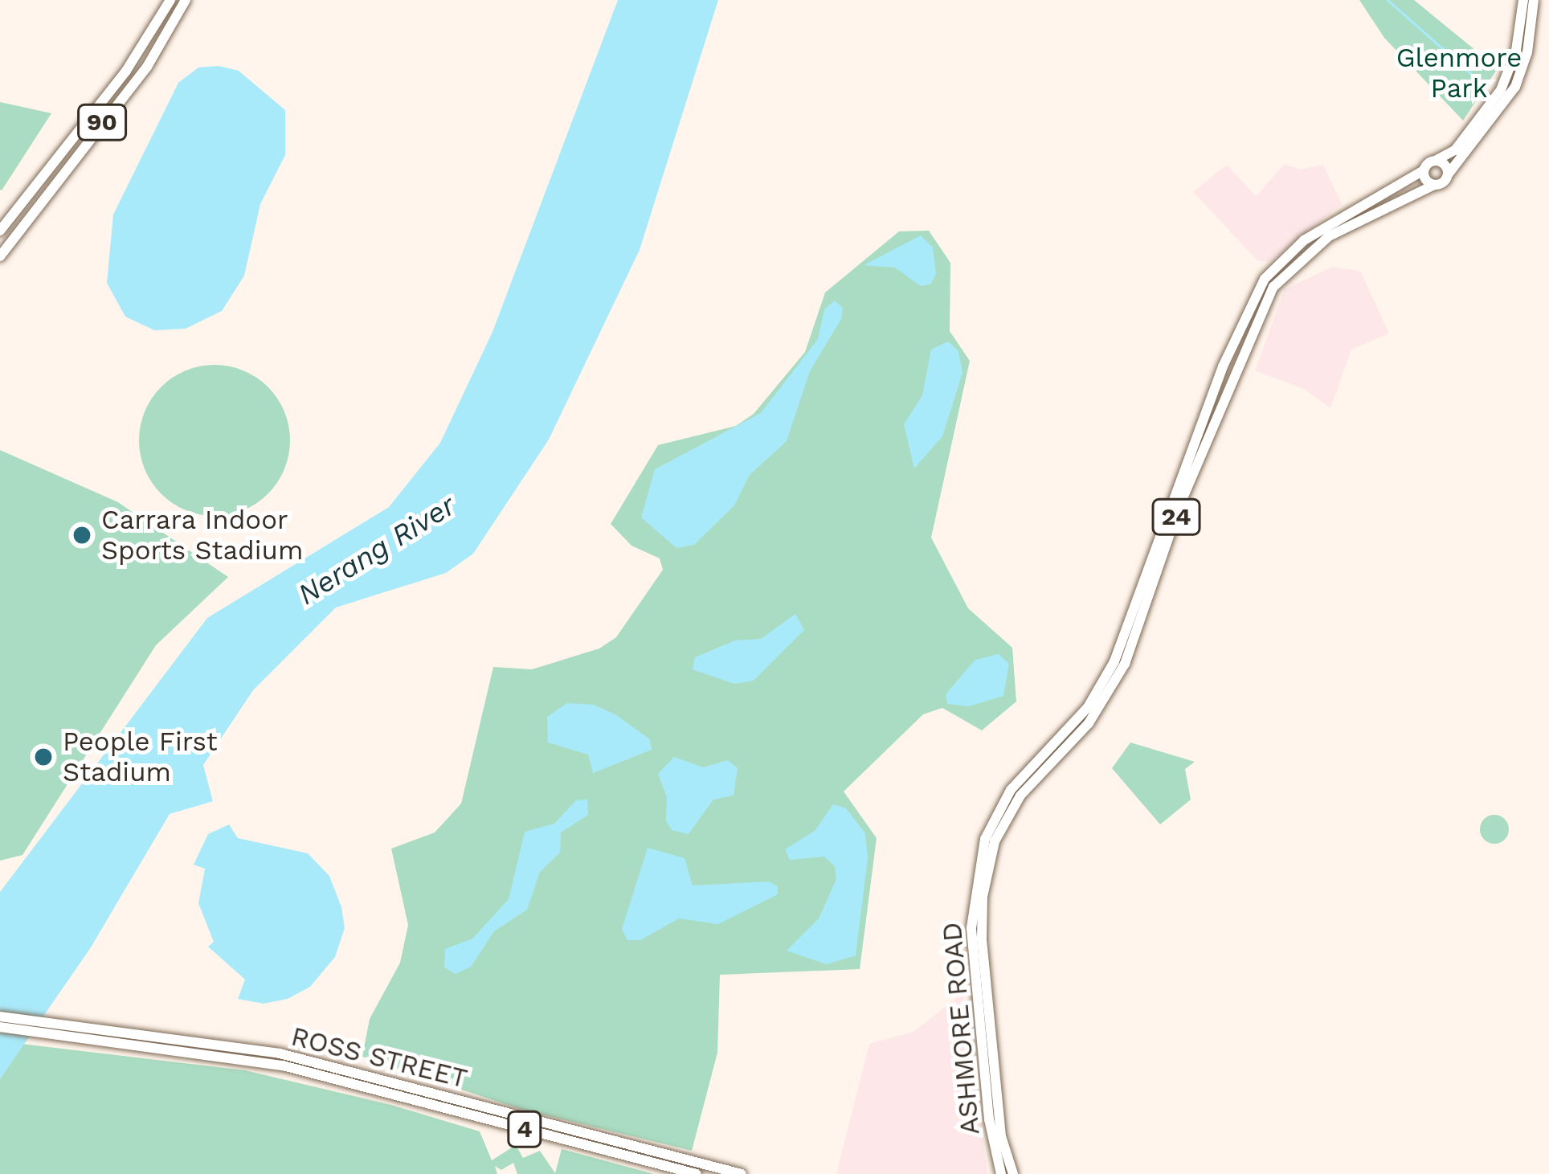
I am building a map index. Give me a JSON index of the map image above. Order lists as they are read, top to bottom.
{
  "streets": {
    "main road": [
      "90",
      "24",
      "ASHMORE ROAD",
      "ROSS STREET",
      "4"
    ]
  },
  "crossings": [
    ["24", "ASHMORE ROAD"]
  ],
  "water": ["Nerang River"],
  "parks": ["Glenmore Park"],
  "places": ["Carrara Indoor Sports Stadium", "People First Stadium"]
}
